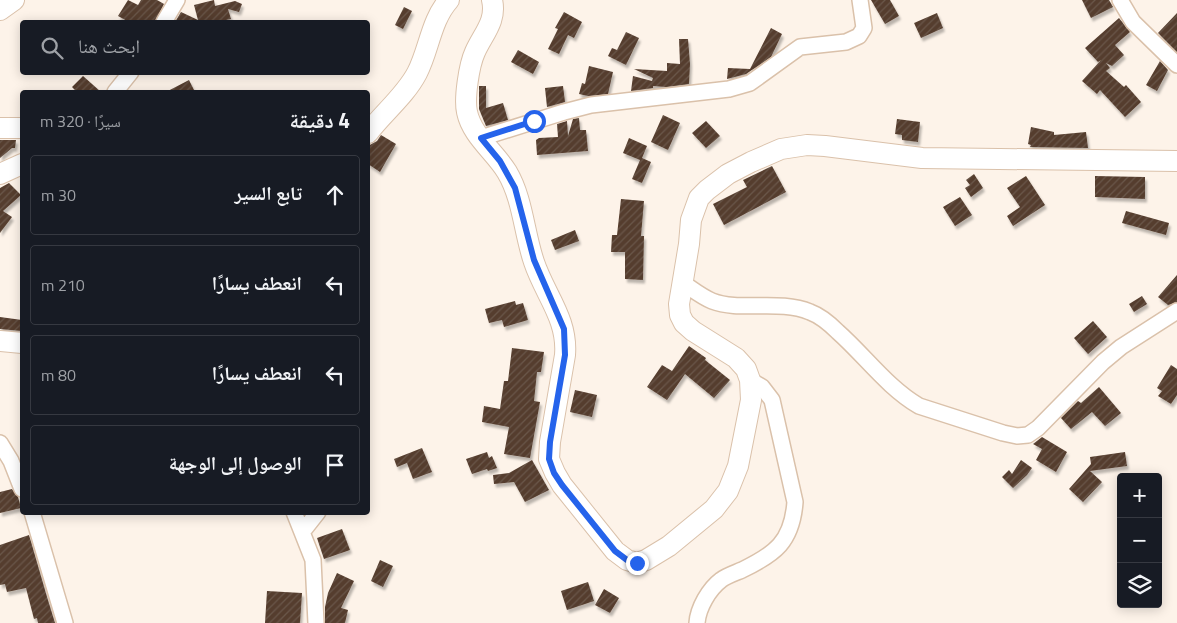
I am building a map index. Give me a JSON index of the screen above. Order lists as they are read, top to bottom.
{
  "page": {
    "search": "ابحث هنا",
    "heading": ["4 دقيقة", "سيرًا · 320 m"],
    "list": [
      ["تابع السير", "30 m"],
      ["انعطف يسارًا", "210 m"],
      ["انعطف يسارًا", "80 m"],
      "الوصول إلى الوجهة"
    ],
    "map_buttons": ["+", "−"]
  }
}
